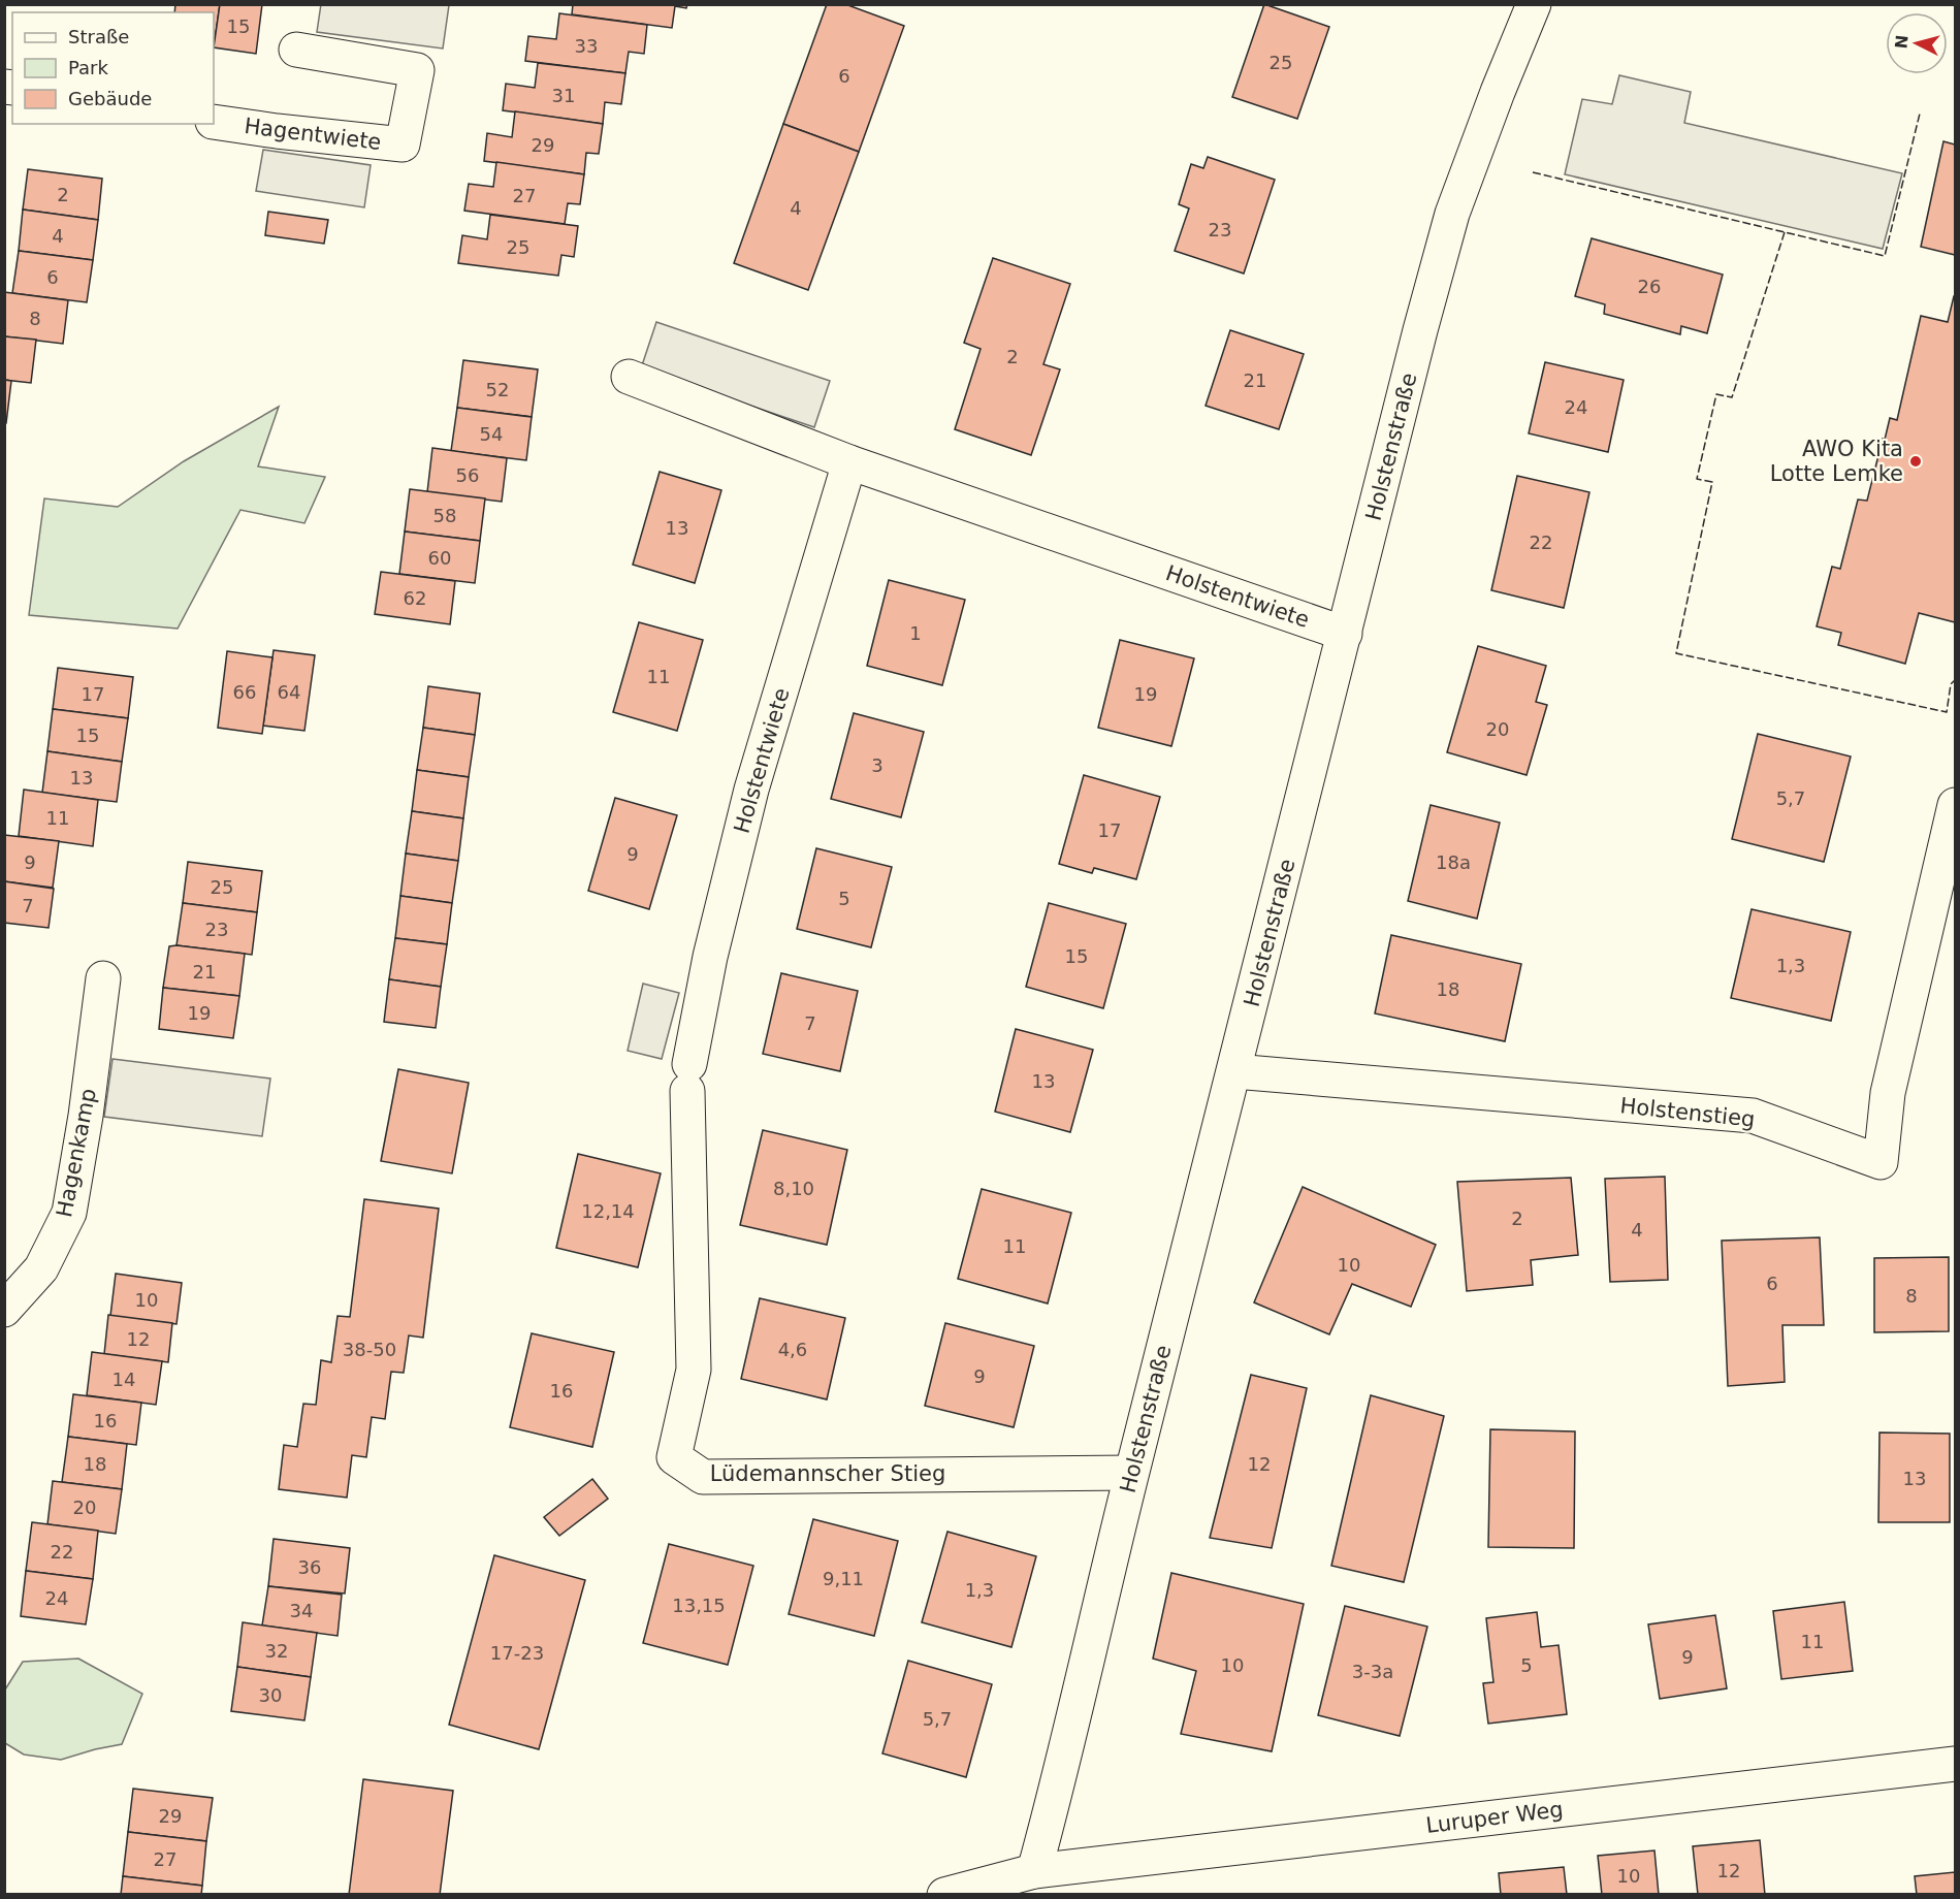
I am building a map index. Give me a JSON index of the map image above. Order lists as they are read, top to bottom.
{
  "streets": {
    "street": [
      "Hagentwiete",
      "Holstenstraße",
      "Holstentwiete",
      "Holstenstieg",
      "Hagenkamp",
      "Lüdemannscher Stieg",
      "Luruper Weg"
    ]
  },
  "crossings": [
    ["Holstenstraße", "Holstentwiete"],
    ["Holstenstraße", "Holstenstieg"],
    ["Holstenstraße", "Lüdemannscher Stieg"],
    ["Holstenstraße", "Luruper Weg"],
    ["Holstentwiete", "Lüdemannscher Stieg"]
  ],
  "places": ["AWO Kita Lotte Lemke"],
  "house_numbers": [
    "15",
    "33",
    "25",
    "6",
    "31",
    "29",
    "2",
    "27",
    "4",
    "23",
    "4",
    "25",
    "6",
    "26",
    "8",
    "2",
    "21",
    "52",
    "24",
    "54",
    "56",
    "58",
    "13",
    "22",
    "60",
    "62",
    "1",
    "11",
    "66",
    "64",
    "17",
    "19",
    "20",
    "15",
    "3",
    "13",
    "5,7",
    "11",
    "17",
    "9",
    "9",
    "18a",
    "25",
    "5",
    "7",
    "23",
    "15",
    "1,3",
    "21",
    "18",
    "19",
    "7",
    "13",
    "8,10",
    "12,14",
    "2",
    "4",
    "11",
    "10",
    "6",
    "8",
    "10",
    "12",
    "38-50",
    "4,6",
    "9",
    "14",
    "16",
    "16",
    "18",
    "12",
    "13",
    "20",
    "22",
    "36",
    "9,11",
    "1,3",
    "24",
    "13,15",
    "34",
    "11",
    "32",
    "17-23",
    "9",
    "10",
    "5",
    "3-3a",
    "30",
    "5,7",
    "29",
    "27",
    "12",
    "10"
  ],
  "legend": ["Straße", "Park", "Gebäude"],
  "north": "left"
}
